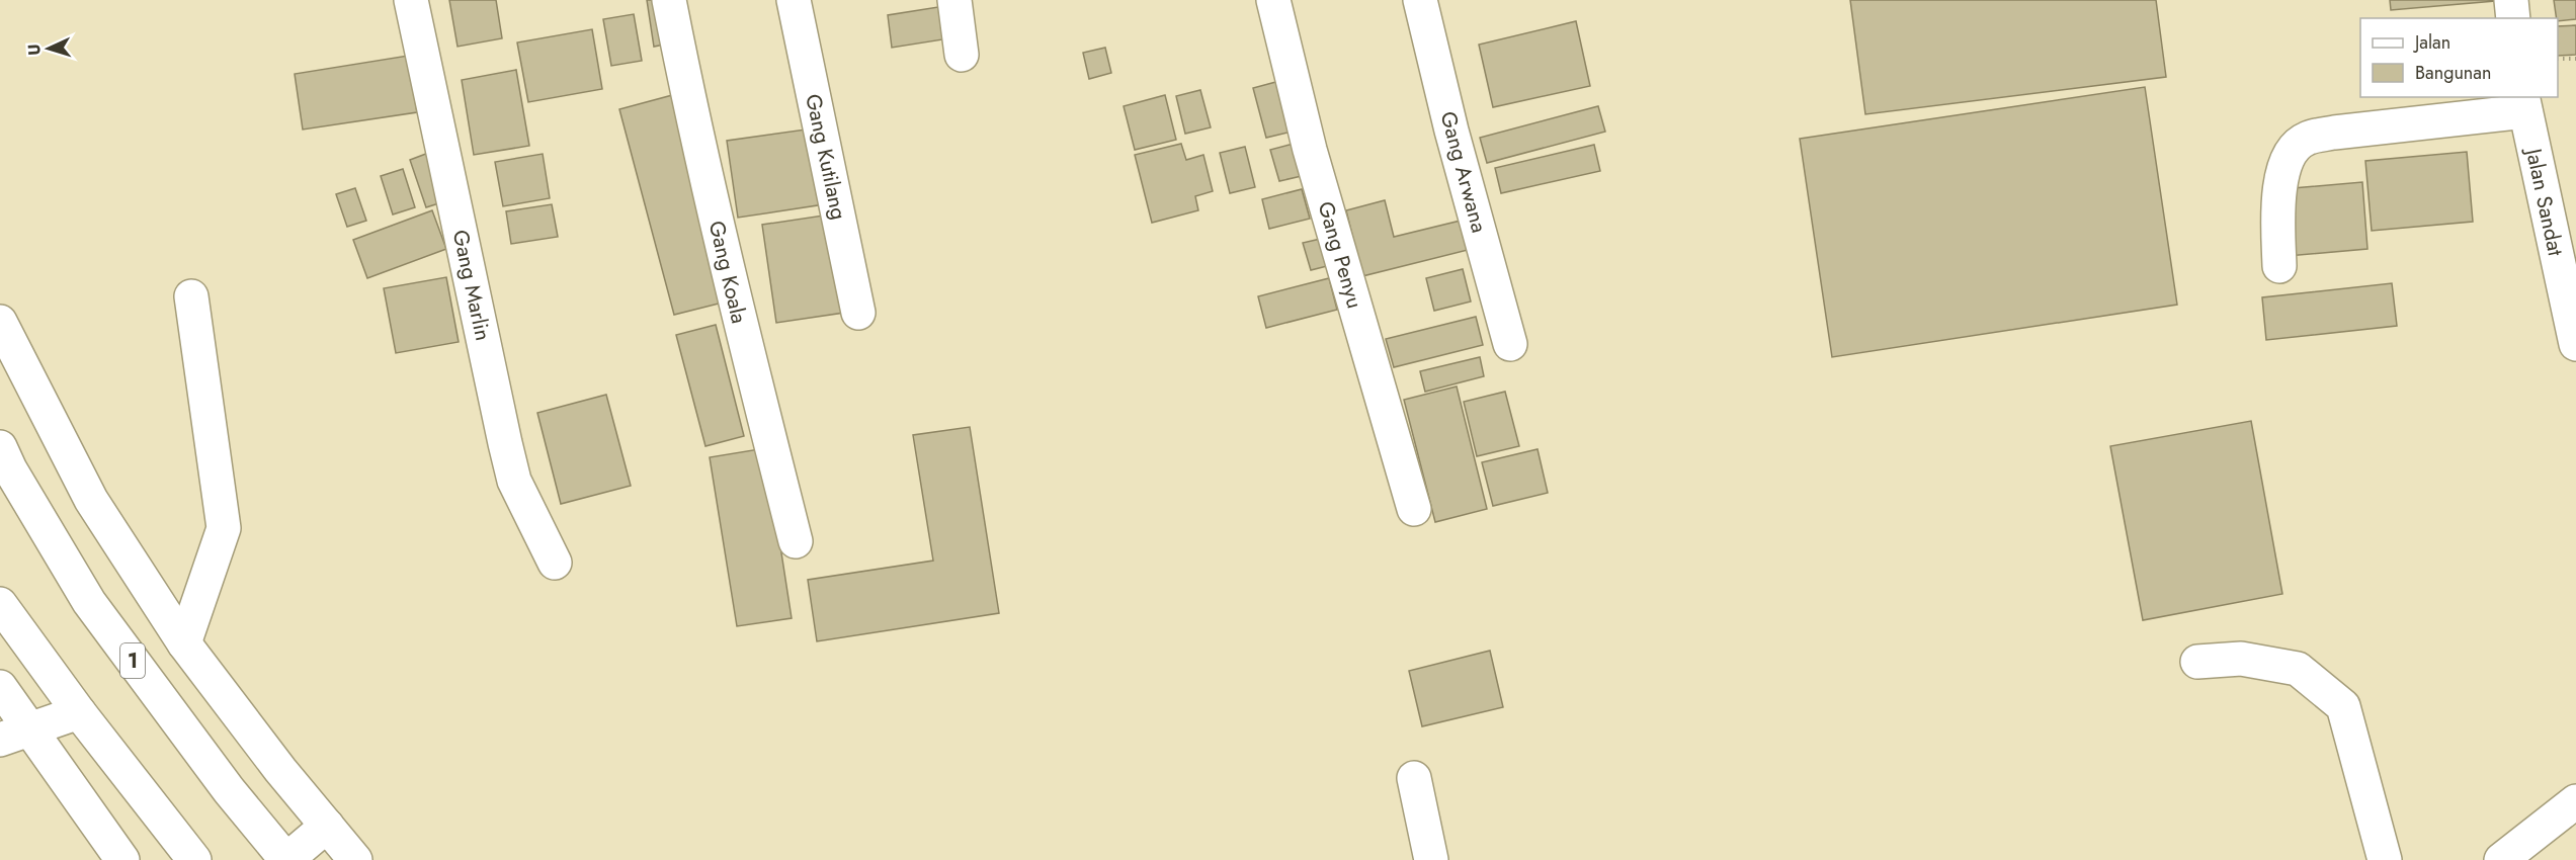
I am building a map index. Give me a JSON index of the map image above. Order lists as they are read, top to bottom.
{
  "streets": {
    "main road": [
      "Gang Kutilang",
      "Gang Arwana",
      "Jalan Sandat",
      "Gang Penyu",
      "Gang Koala",
      "Gang Marlin",
      "1"
    ]
  },
  "legend": ["Jalan", "Bangunan"],
  "north": "left"
}
